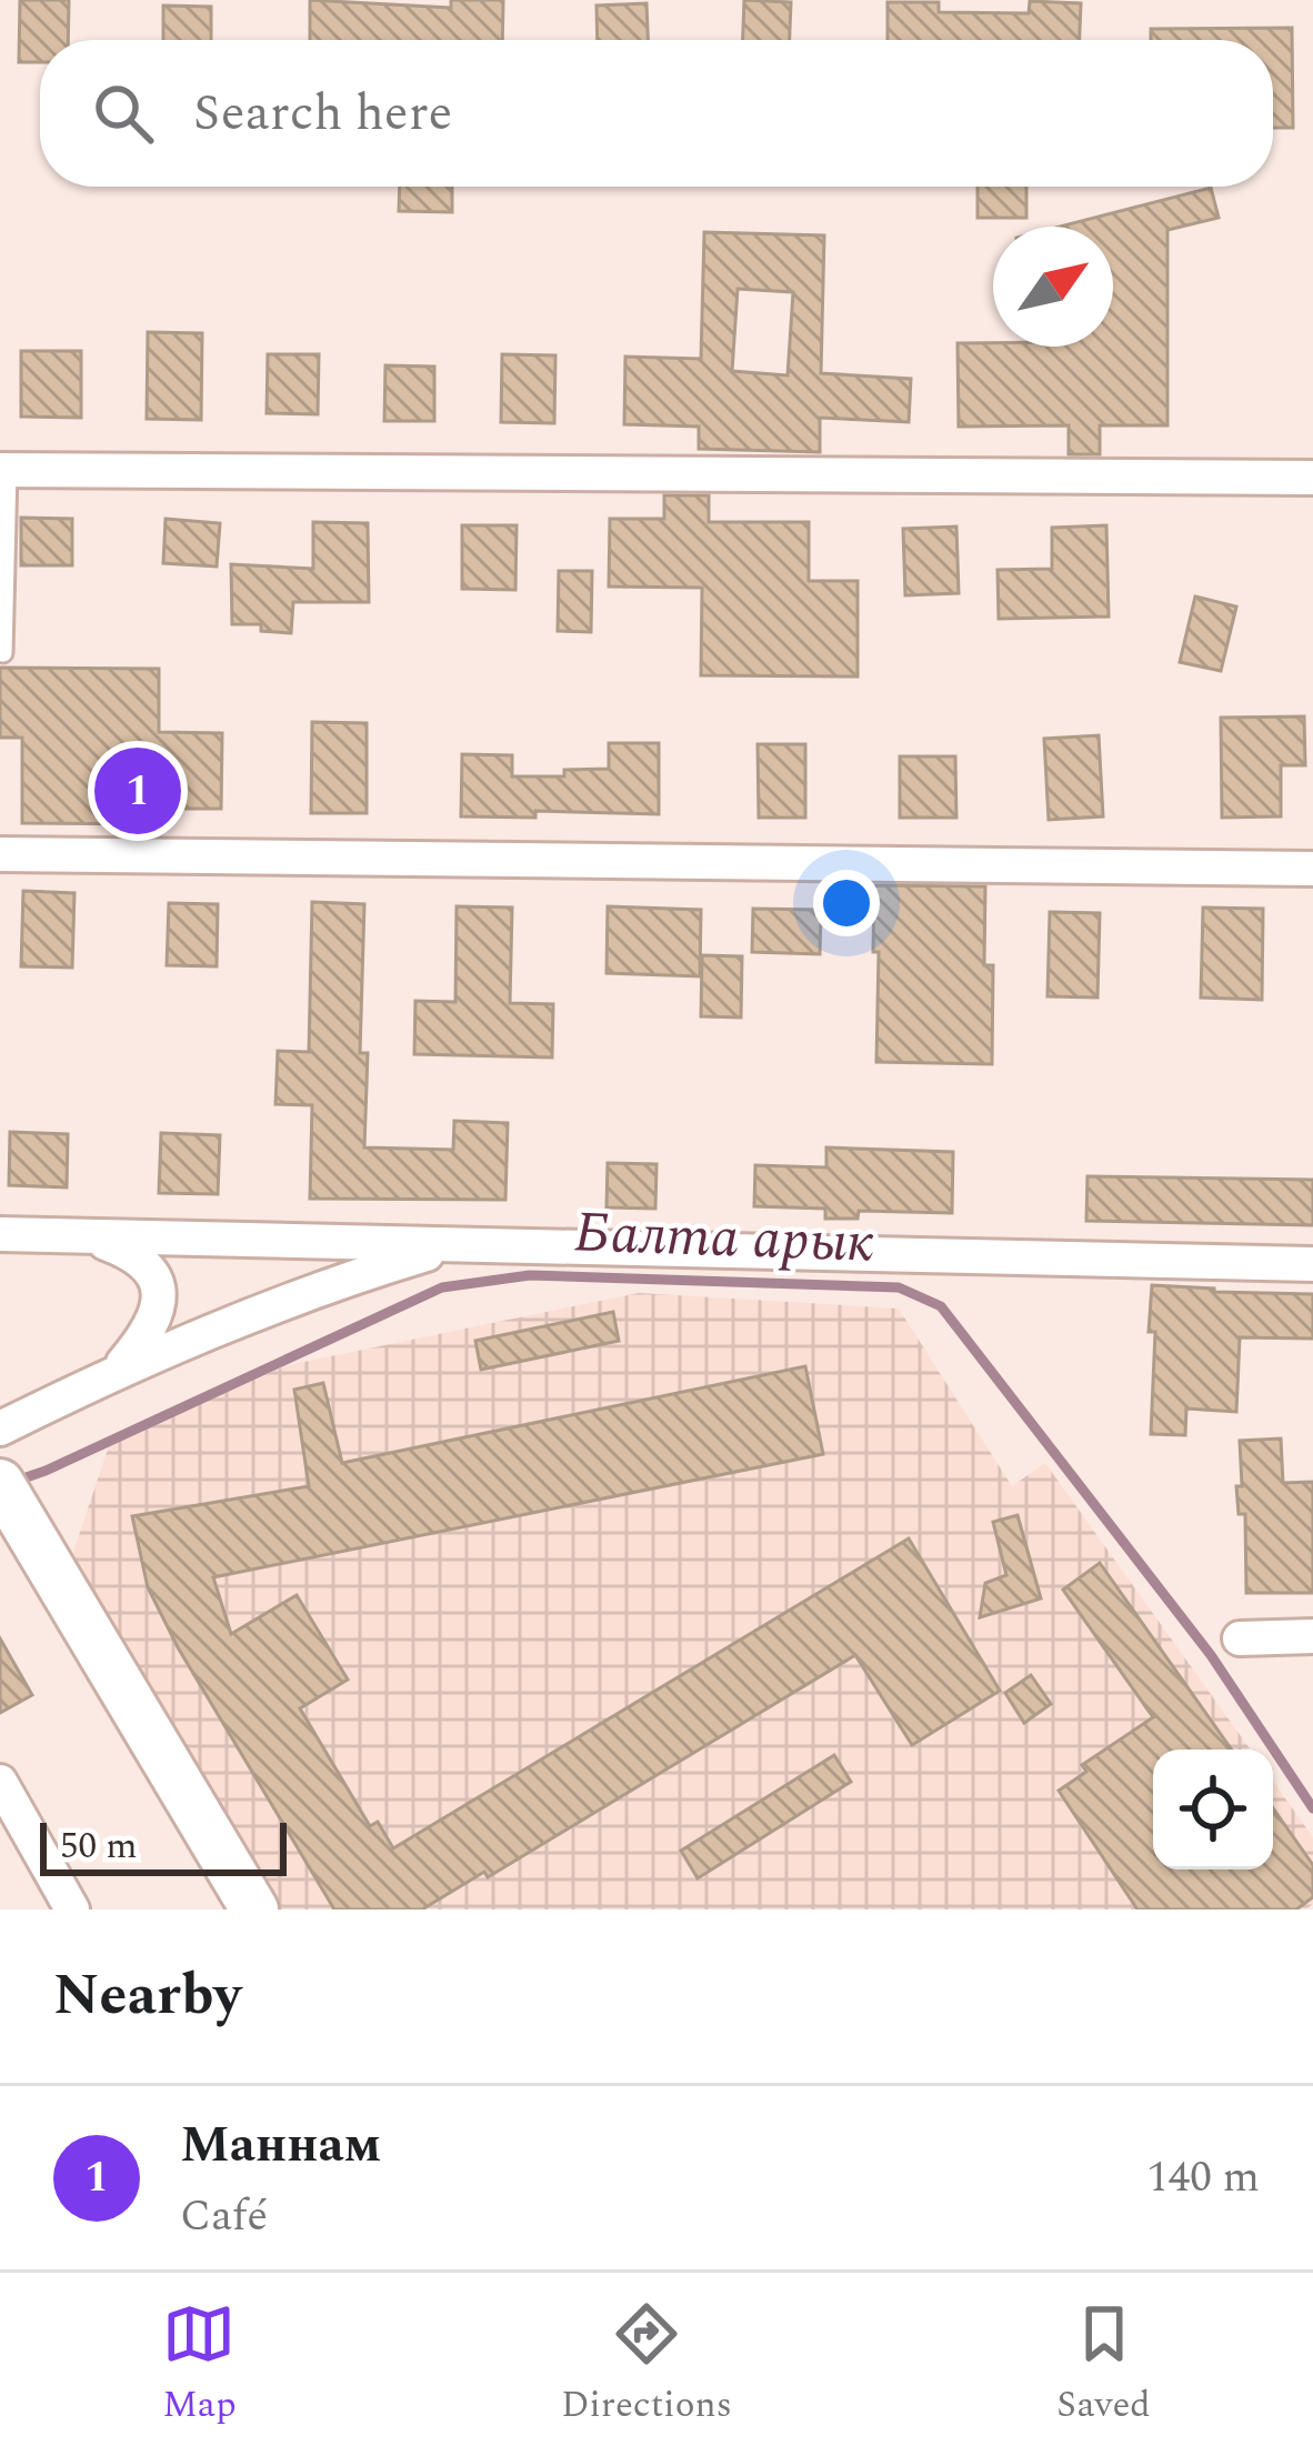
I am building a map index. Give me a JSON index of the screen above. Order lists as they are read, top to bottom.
{
  "water": ["Балта арык"],
  "scale_bar": "50 m",
  "north": "top right",
  "page": {
    "search": "Search here",
    "pins": "1",
    "scale": "50 m",
    "heading": "Nearby",
    "list": [
      {
        "mark": "1",
        "name": "Маннам",
        "note": "Café",
        "value": "140 m"
      }
    ],
    "nav": ["Map", "Directions", "Saved"]
  }
}
